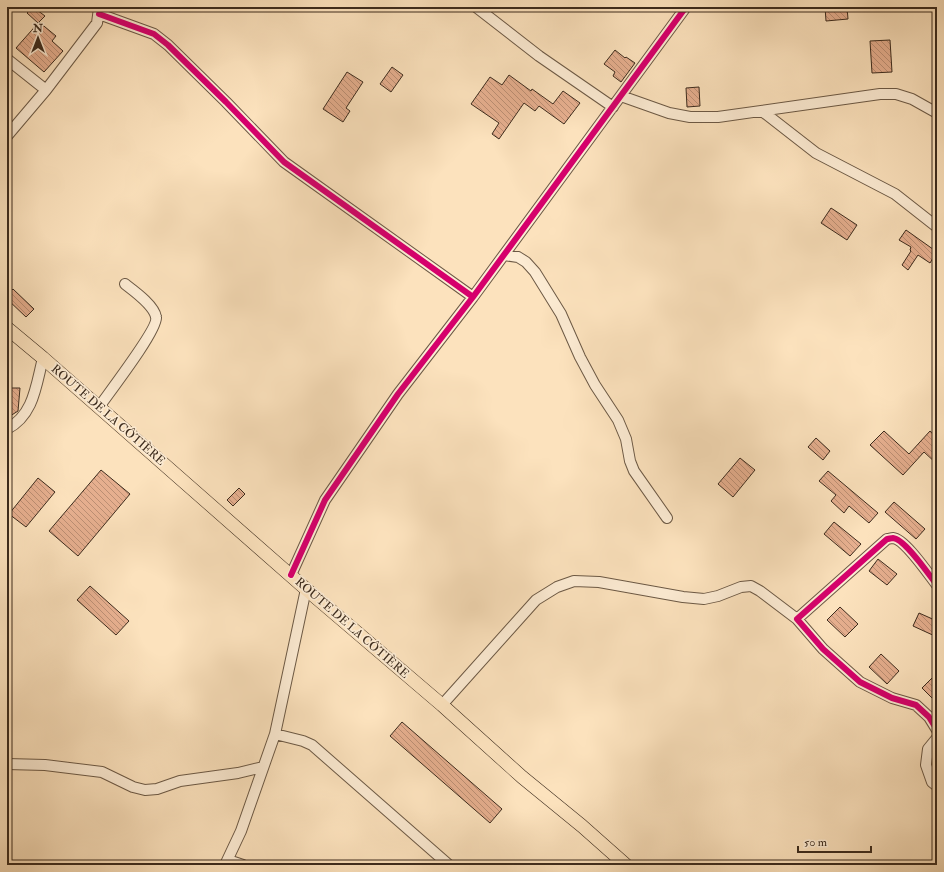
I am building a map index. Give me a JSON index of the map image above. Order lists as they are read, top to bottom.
{
  "streets": {
    "main road": ["ROUTE DE LA CÔTIÈRE"]
  },
  "scale_bar": "50 m",
  "north": "top"
}
